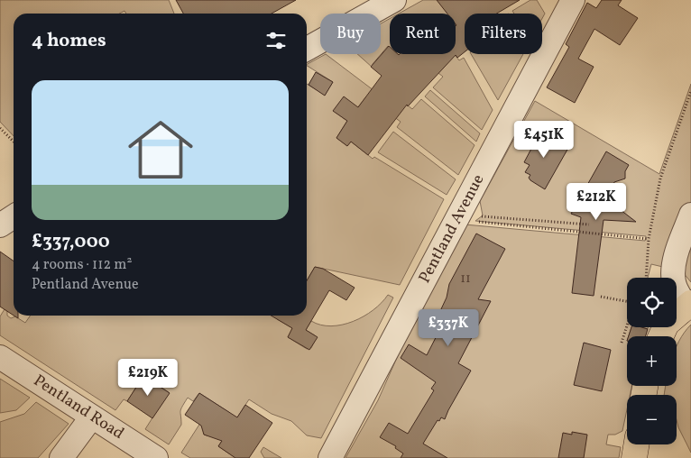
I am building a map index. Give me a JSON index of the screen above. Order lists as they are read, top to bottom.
{
  "streets": {
    "street": ["Pentland Avenue", "Pentland Road"]
  },
  "house_numbers": ["11"],
  "page": {
    "chip": ["Buy", "Rent", "Filters"],
    "heading": "4 homes",
    "list": [
      {
        "name": "£337,000",
        "note": "4 rooms · 112 m² · Pentland Avenue"
      }
    ],
    "price": [
      "£451K",
      "£212K",
      "£337K",
      "£219K"
    ],
    "map_buttons": ["+", "−"]
  }
}
